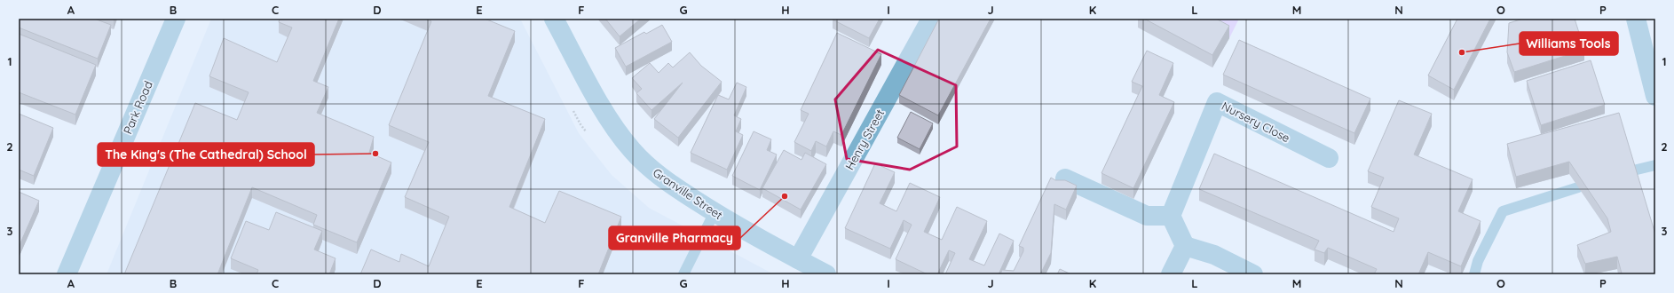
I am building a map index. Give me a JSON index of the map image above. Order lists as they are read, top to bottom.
{
  "streets": {
    "street": [
      "Park Road",
      "Nursery Close",
      "Henry Street",
      "Granville Street"
    ]
  },
  "crossings": [
    ["Henry Street", "Granville Street"]
  ],
  "places": ["Williams Tools", "The King's (The Cathedral) School", "Granville Pharmacy"],
  "grid": {
    "columns": [
      "A",
      "B",
      "C",
      "D",
      "E",
      "F",
      "G",
      "H",
      "I",
      "J",
      "K",
      "L",
      "M",
      "N",
      "O",
      "P"
    ],
    "rows": ["1", "2", "3"]
  }
}
